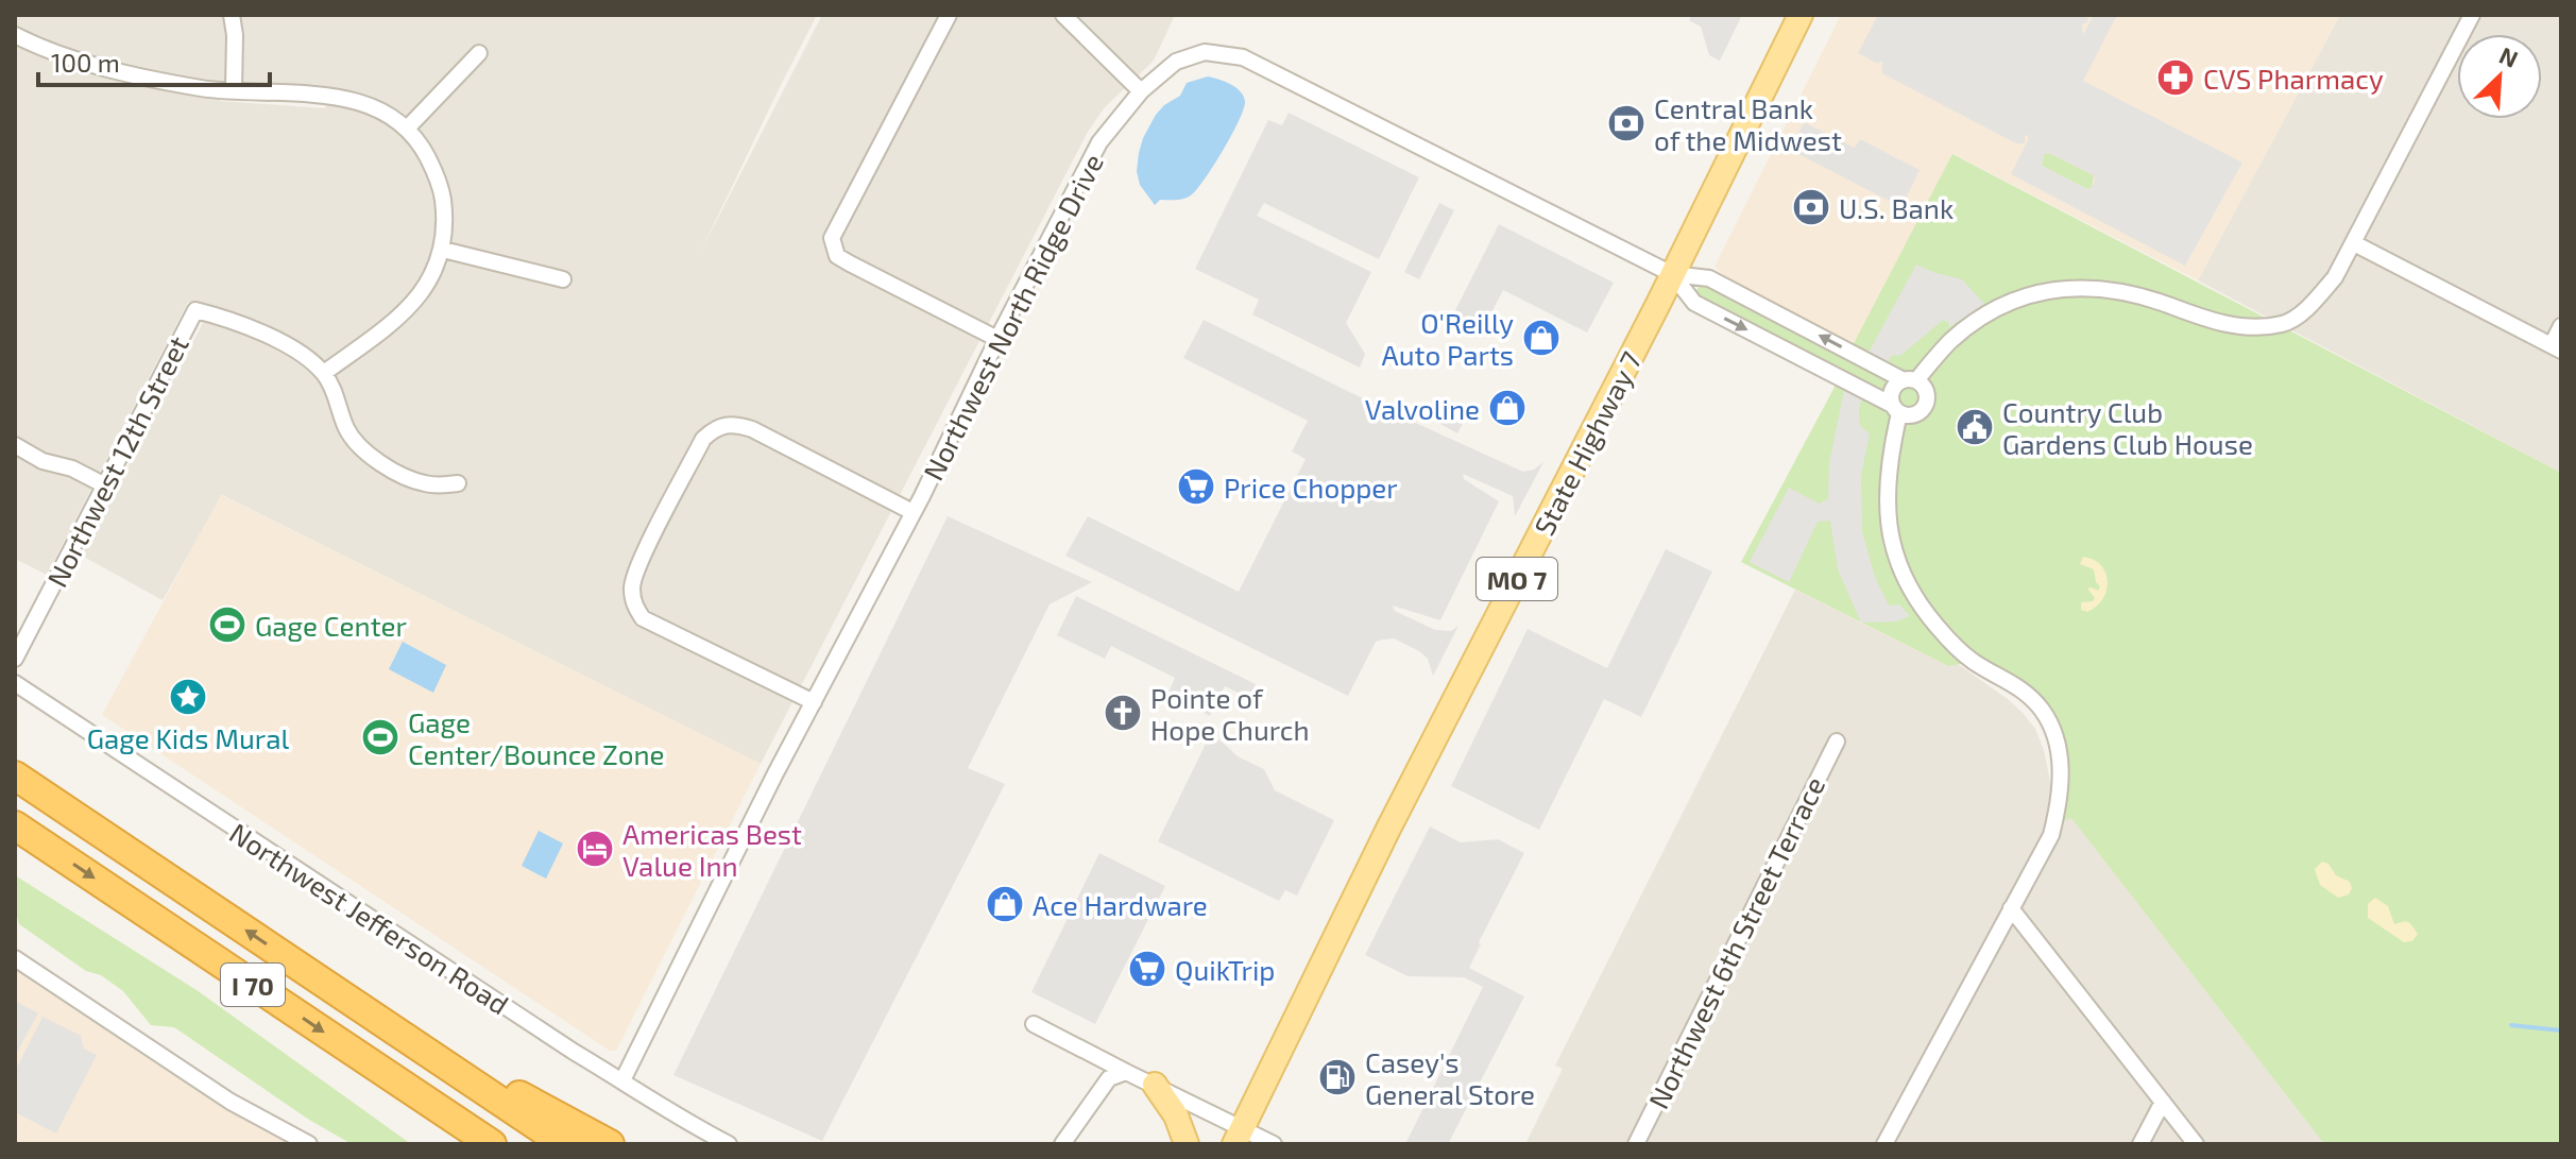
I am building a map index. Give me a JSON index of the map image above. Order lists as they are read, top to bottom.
{
  "streets": {
    "highway": ["I 70"],
    "main road": ["State Highway 7", "MO 7"],
    "street": [
      "Northwest North Ridge Drive",
      "Northwest 12th Street",
      "Northwest Jefferson Road",
      "Northwest 6th Street Terrace"
    ]
  },
  "crossings": [
    ["Northwest North Ridge Drive", "State Highway 7"],
    ["Northwest North Ridge Drive", "Northwest Jefferson Road"]
  ],
  "places": {
    "pharmacy": ["CVS Pharmacy"],
    "bank": ["Central Bank of the Midwest", "U.S. Bank"],
    "shop": ["O'Reilly Auto Parts", "Valvoline", "Ace Hardware"],
    "public building": ["Country Club Gardens Club House"],
    "supermarket": ["Price Chopper", "QuikTrip"],
    "sports": ["Gage Center", "Gage Center/Bounce Zone"],
    "place": ["Gage Kids Mural"],
    "church": ["Pointe of Hope Church"],
    "hotel": ["Americas Best Value Inn"],
    "fuel station": ["Casey's General Store"]
  },
  "scale_bar": "100 m",
  "north": "top right"
}
